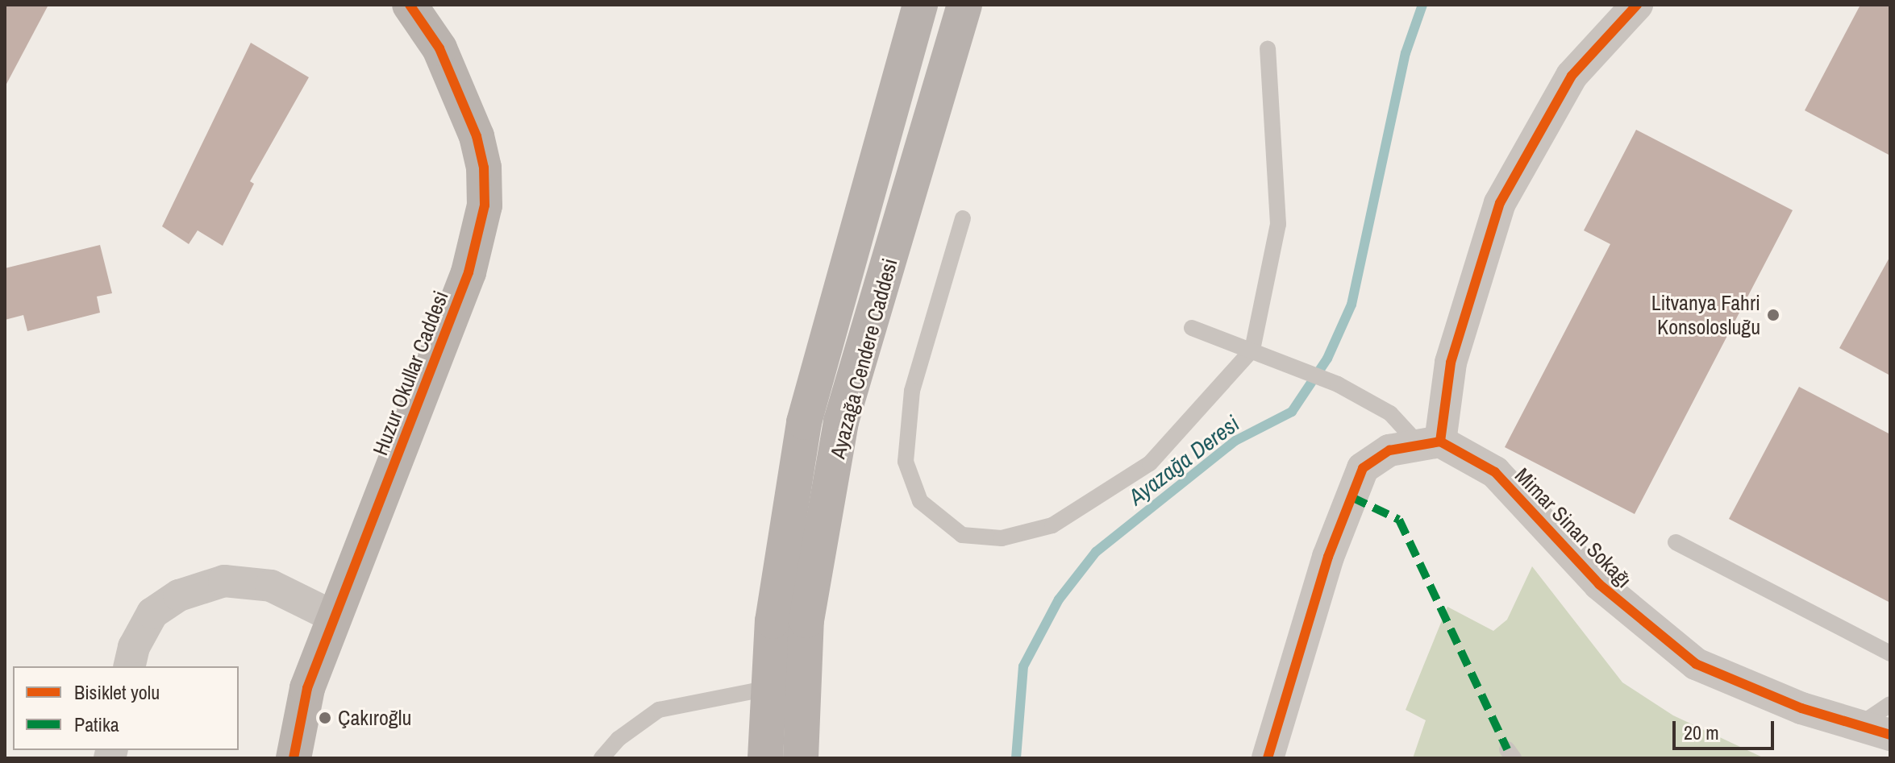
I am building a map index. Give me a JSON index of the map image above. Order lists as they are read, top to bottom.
{
  "streets": {
    "main road": ["Ayazağa Cendere Caddesi"],
    "street": ["Huzur Okullar Caddesi", "Mimar Sinan Sokağı"]
  },
  "water": ["Ayazağa Deresi"],
  "places": ["Litvanya Fahri Konsolosluğu", "Çakıroğlu"],
  "legend": ["Bisiklet yolu", "Patika"],
  "scale_bar": "20 m"
}
